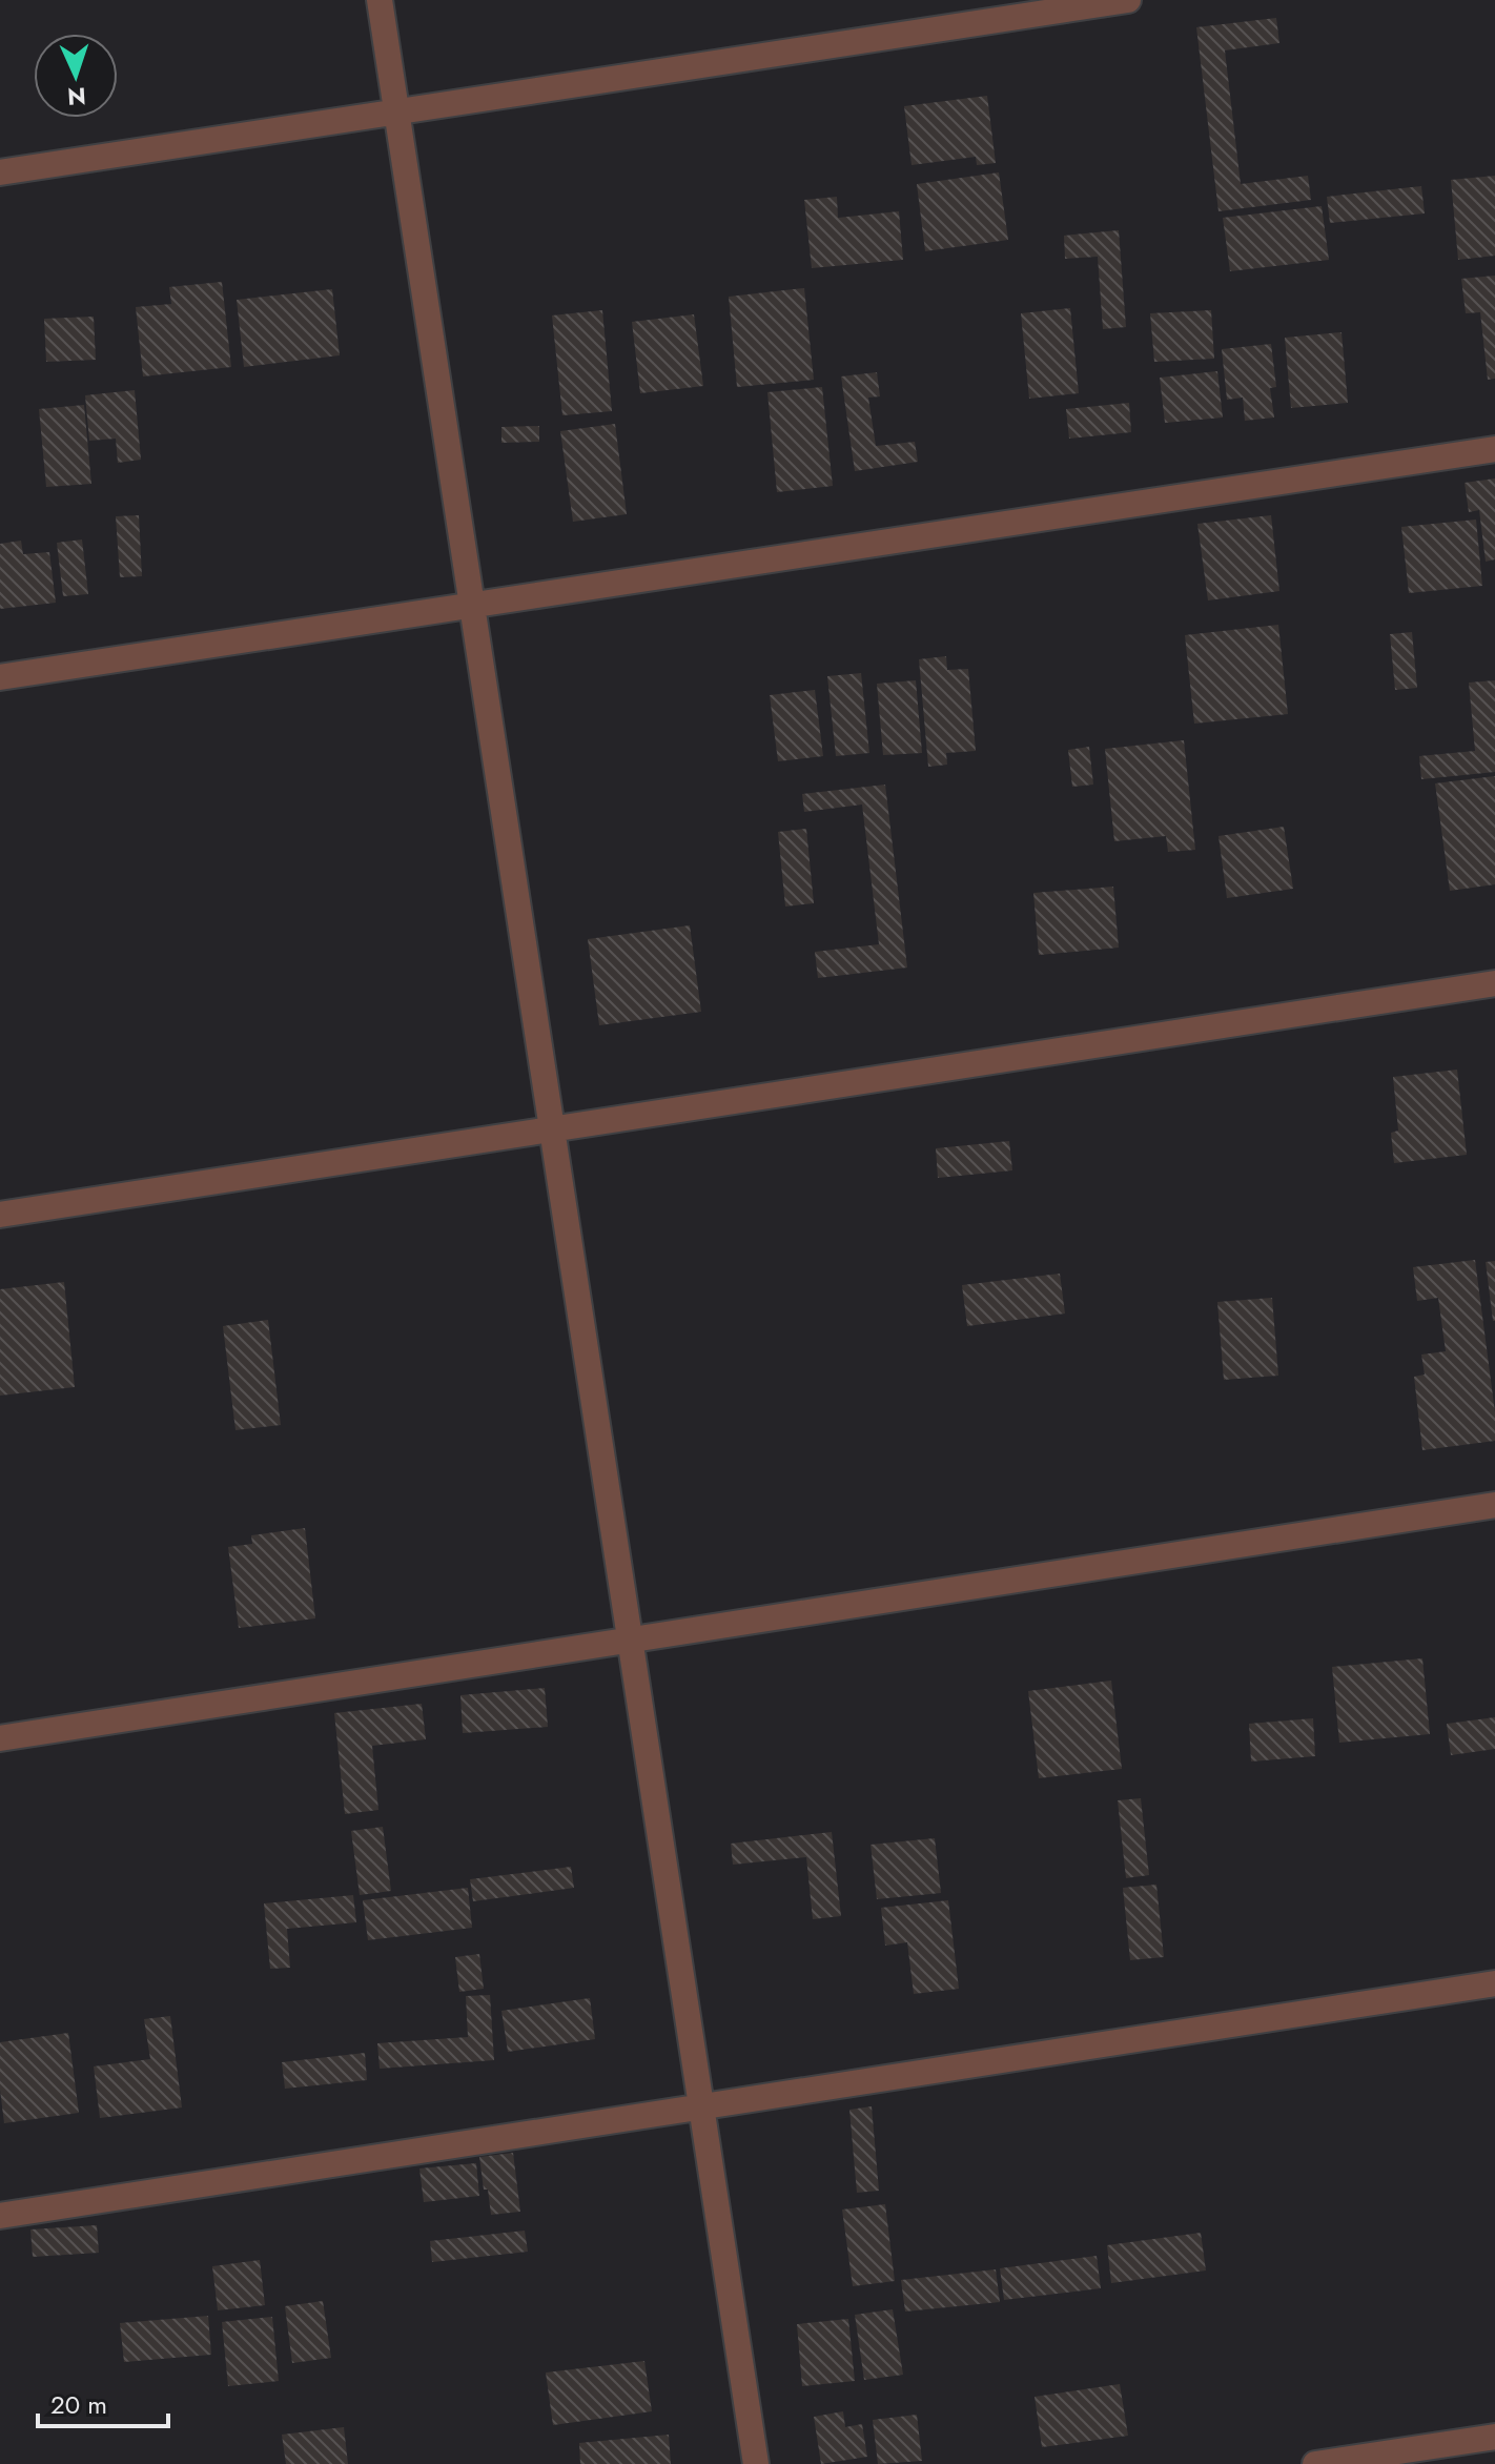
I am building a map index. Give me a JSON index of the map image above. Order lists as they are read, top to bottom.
{
  "scale_bar": "20 m",
  "north": "bottom"
}
